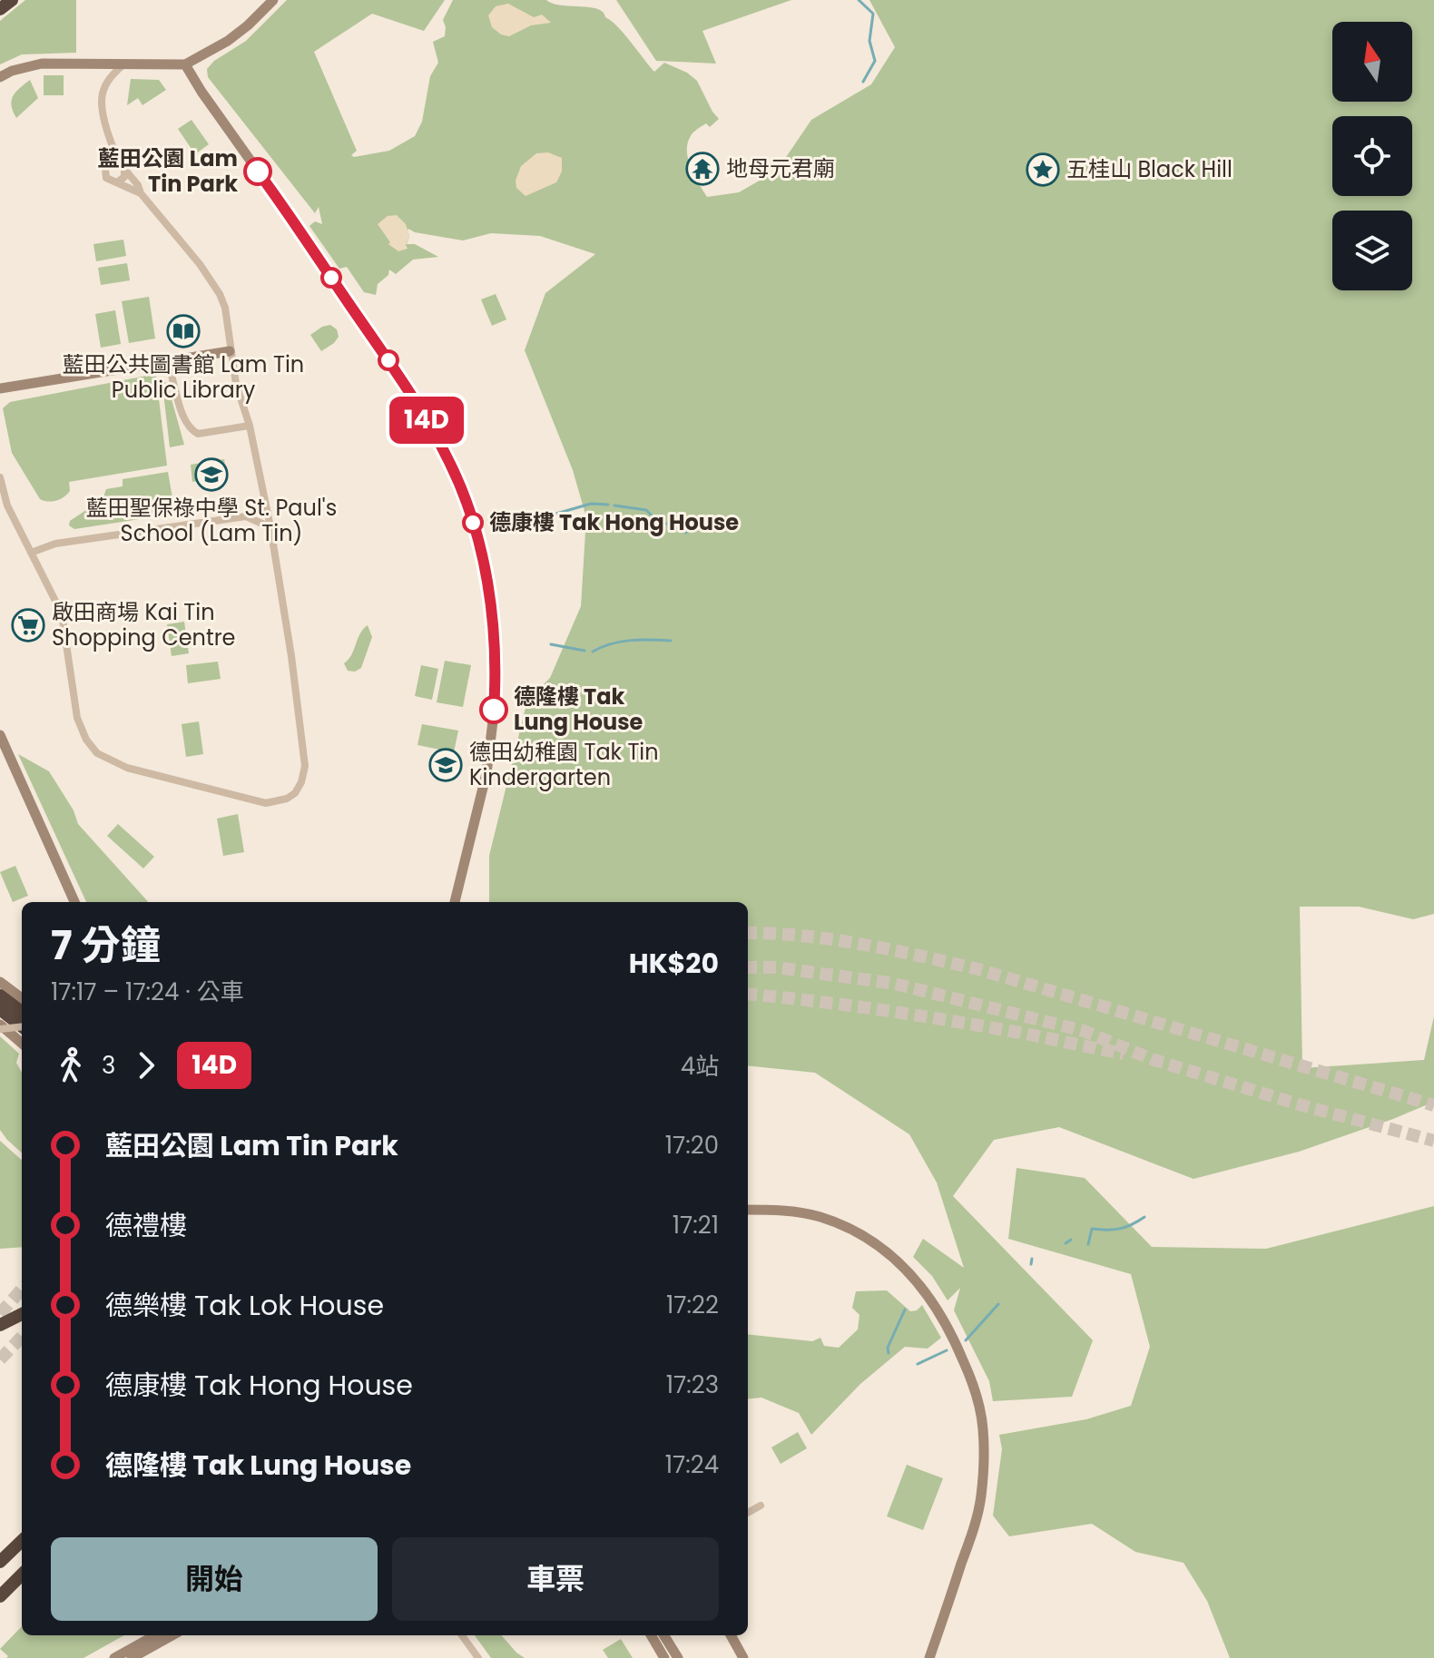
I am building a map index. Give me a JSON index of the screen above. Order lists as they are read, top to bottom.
{
  "places": {
    "temple": ["地母元君廟"],
    "place": ["五桂山 Black Hill"],
    "other": ["藍田公園 Lam Tin Park", "德康樓 Tak Hong House", "德隆樓 Tak Lung House"],
    "library": ["藍田公共圖書館 Lam Tin Public Library"],
    "school or university": ["藍田聖保祿中學 St. Paul's School (Lam Tin)", "德田幼稚園 Tak Tin Kindergarten"],
    "supermarket": ["啟田商場 Kai Tin Shopping Centre"]
  },
  "lines": ["bus line 14D"],
  "north": "top",
  "page": {
    "on_map": "14D",
    "heading": ["7 分鐘", "17:17 – 17:24 · 公車", "HK$20"],
    "legs": ["3", "14D", "4站"],
    "list": [
      {
        "name": "藍田公園 Lam Tin Park",
        "value": "17:20"
      },
      {
        "name": "德禮樓",
        "value": "17:21"
      },
      {
        "name": "德樂樓 Tak Lok House",
        "value": "17:22"
      },
      {
        "name": "德康樓 Tak Hong House",
        "value": "17:23"
      },
      {
        "name": "德隆樓 Tak Lung House",
        "value": "17:24"
      }
    ],
    "buttons": ["開始", "車票"]
  }
}
